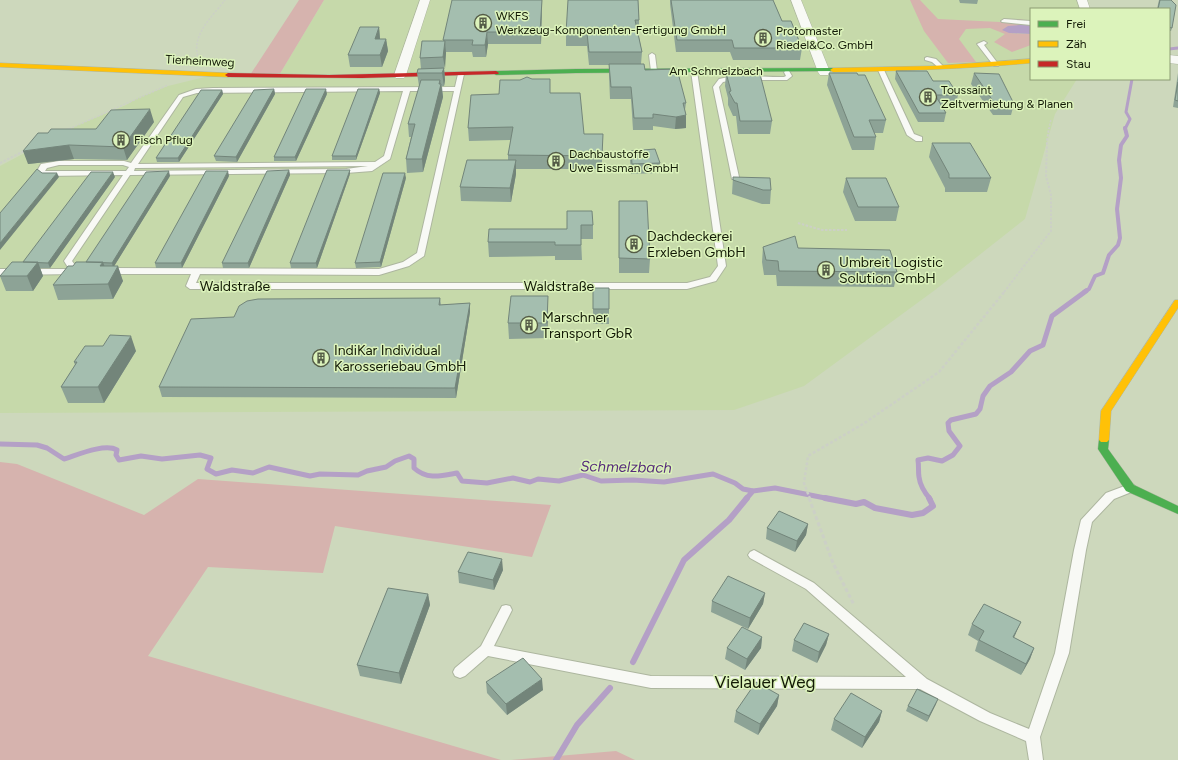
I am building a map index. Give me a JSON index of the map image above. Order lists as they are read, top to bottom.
{
  "streets": {
    "street": ["Tierheimweg", "Am Schmelzbach"],
    "lane": ["Waldstraße", "Vielauer Weg"]
  },
  "crossings": [
    ["Tierheimweg", "Am Schmelzbach"],
    ["Am Schmelzbach", "Waldstraße"]
  ],
  "water": ["Schmelzbach"],
  "places": {
    "building": [
      "WKFS Werkzeug-Komponenten-Fertigung GmbH",
      "Protomaster Riedel&Co. GmbH",
      "Toussaint Zeltvermietung & Planen",
      "Fisch Pflug",
      "Dachbaustoffe Uwe Eissman GmbH",
      "Dachdeckerei Erxleben GmbH",
      "Umbreit Logistic Solution GmbH",
      "Marschner Transport GbR",
      "IndiKar Individual Karosseriebau GmbH"
    ]
  },
  "legend": ["Frei", "Zäh", "Stau"]
}
